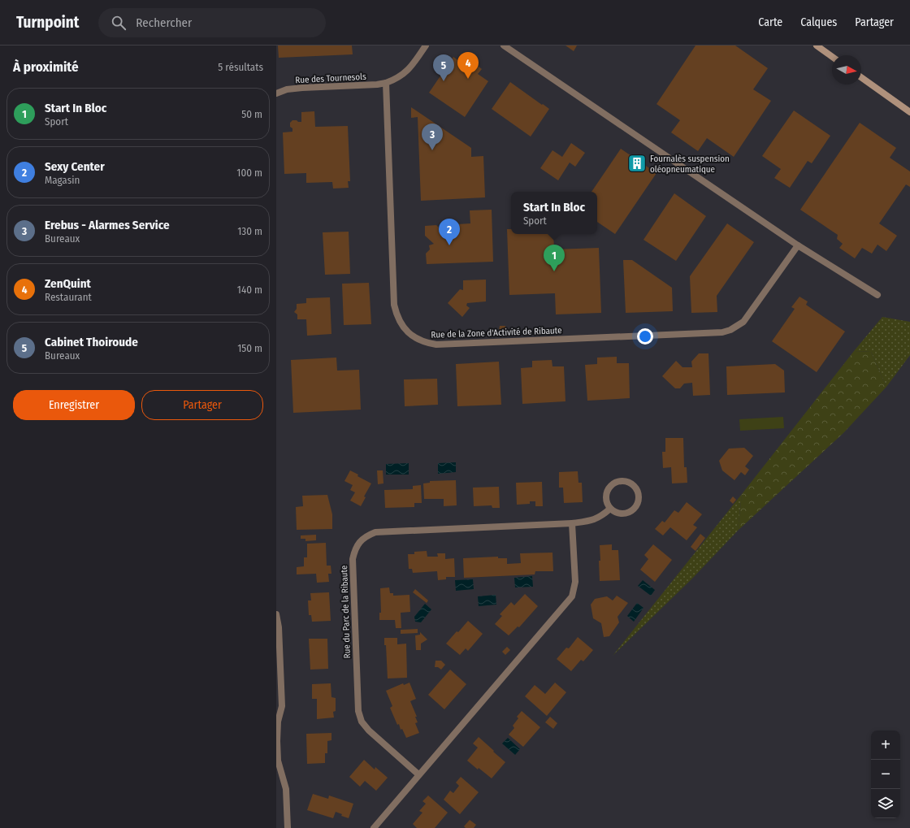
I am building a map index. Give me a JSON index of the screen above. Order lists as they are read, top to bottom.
{
  "streets": {
    "street": ["Rue des Tournesols", "Rue de la Zone d'Activité de Ribaute", "Rue du Parc de la Ribaute"]
  },
  "crossings": [
    ["Rue des Tournesols", "Rue de la Zone d'Activité de Ribaute"]
  ],
  "places": {
    "building": ["Fournalès suspension oléopneumatique"]
  },
  "north": "right",
  "page": {
    "header": "Turnpoint",
    "search": "Rechercher",
    "nav": ["Carte", "Calques", "Partager"],
    "heading": ["À proximité", "5 résultats"],
    "pins": [
      "4",
      "5",
      "3",
      "2",
      "1"
    ],
    "list": [
      {
        "mark": "1",
        "name": "Start In Bloc",
        "note": "Sport",
        "value": "50 m"
      },
      {
        "mark": "2",
        "name": "Sexy Center",
        "note": "Magasin",
        "value": "100 m"
      },
      {
        "mark": "3",
        "name": "Erebus - Alarmes Service",
        "note": "Bureaux",
        "value": "130 m"
      },
      {
        "mark": "4",
        "name": "ZenQuint",
        "note": "Restaurant",
        "value": "140 m"
      },
      {
        "mark": "5",
        "name": "Cabinet Thoiroude",
        "note": "Bureaux",
        "value": "150 m"
      }
    ],
    "popup": ["Start In Bloc", "Sport"],
    "buttons": ["Enregistrer", "Partager"],
    "map_buttons": ["+", "−"]
  }
}
